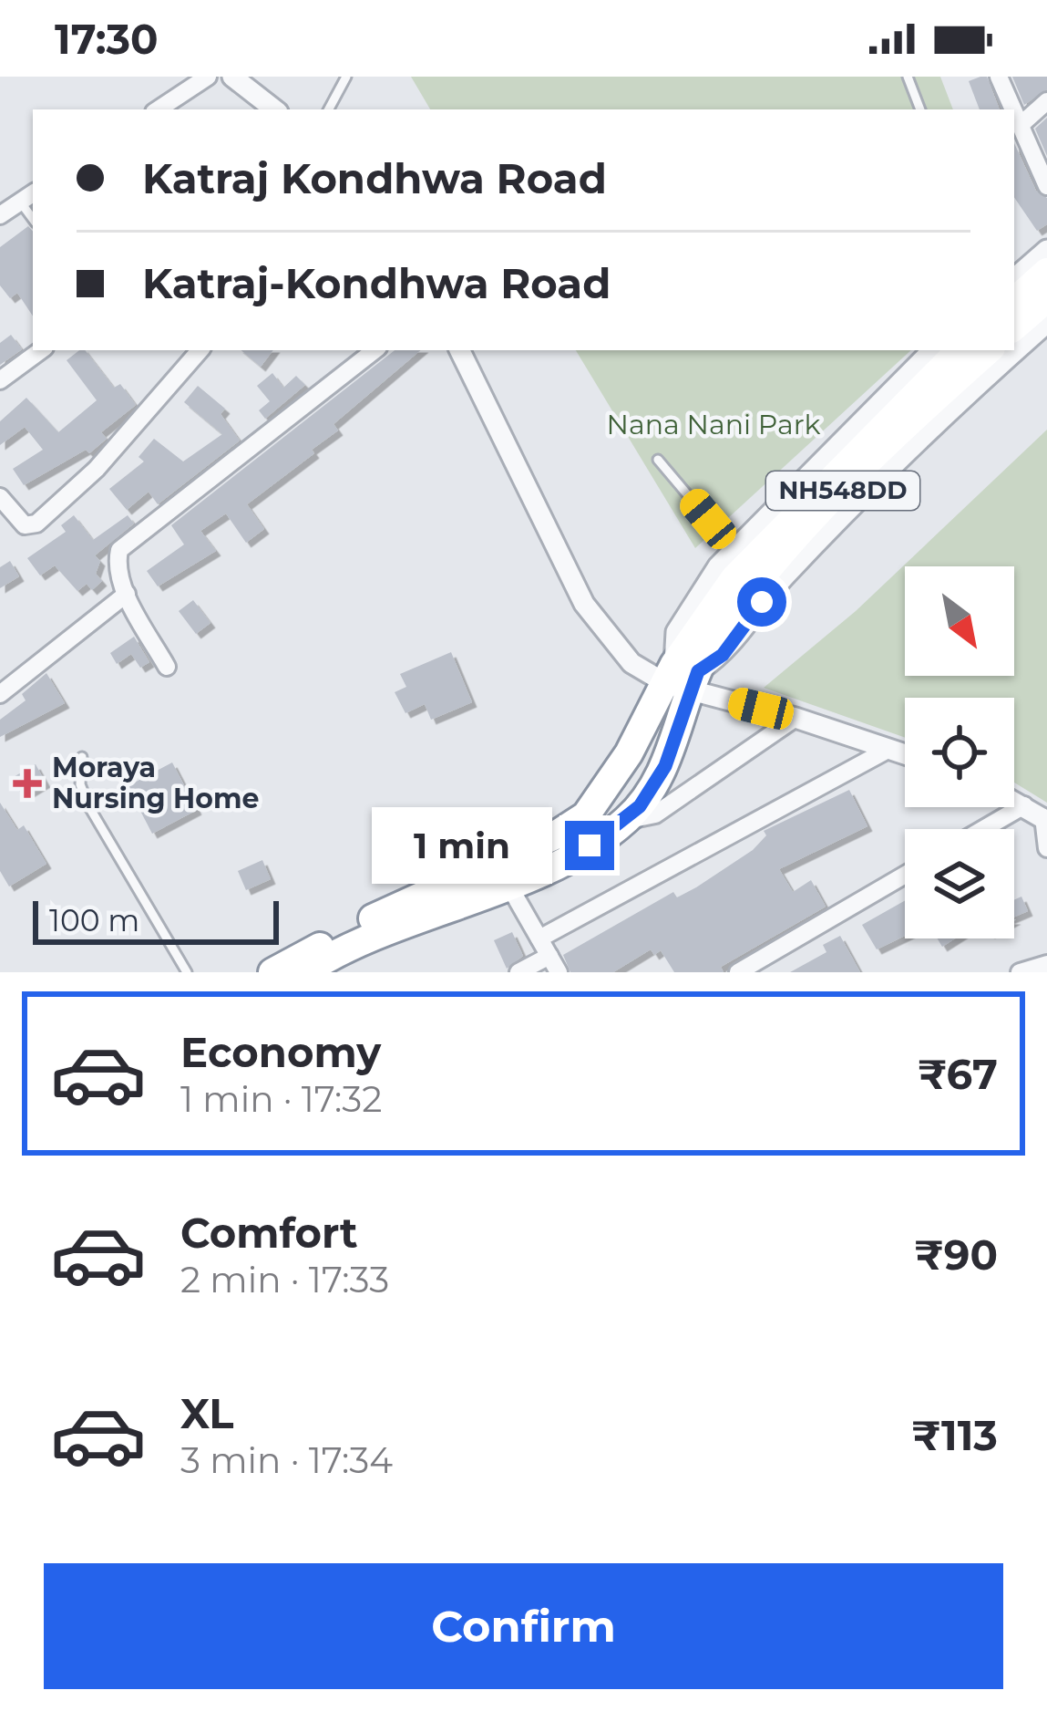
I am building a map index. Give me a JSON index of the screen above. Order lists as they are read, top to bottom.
{
  "streets": {
    "highway": ["NH548DD"]
  },
  "parks": ["Nana Nani Park"],
  "places": {
    "health": ["Moraya Nursing Home"]
  },
  "scale_bar": "100 m",
  "north": "bottom right",
  "page": {
    "status": "17:30",
    "banner": ["Katraj Kondhwa Road", "Katraj-Kondhwa Road"],
    "bubble": "1 min",
    "scale": "100 m",
    "list": [
      {
        "name": "Economy",
        "note": "1 min · 17:32",
        "value": "₹67"
      },
      {
        "name": "Comfort",
        "note": "2 min · 17:33",
        "value": "₹90"
      },
      {
        "name": "XL",
        "note": "3 min · 17:34",
        "value": "₹113"
      }
    ],
    "buttons": "Confirm"
  }
}
